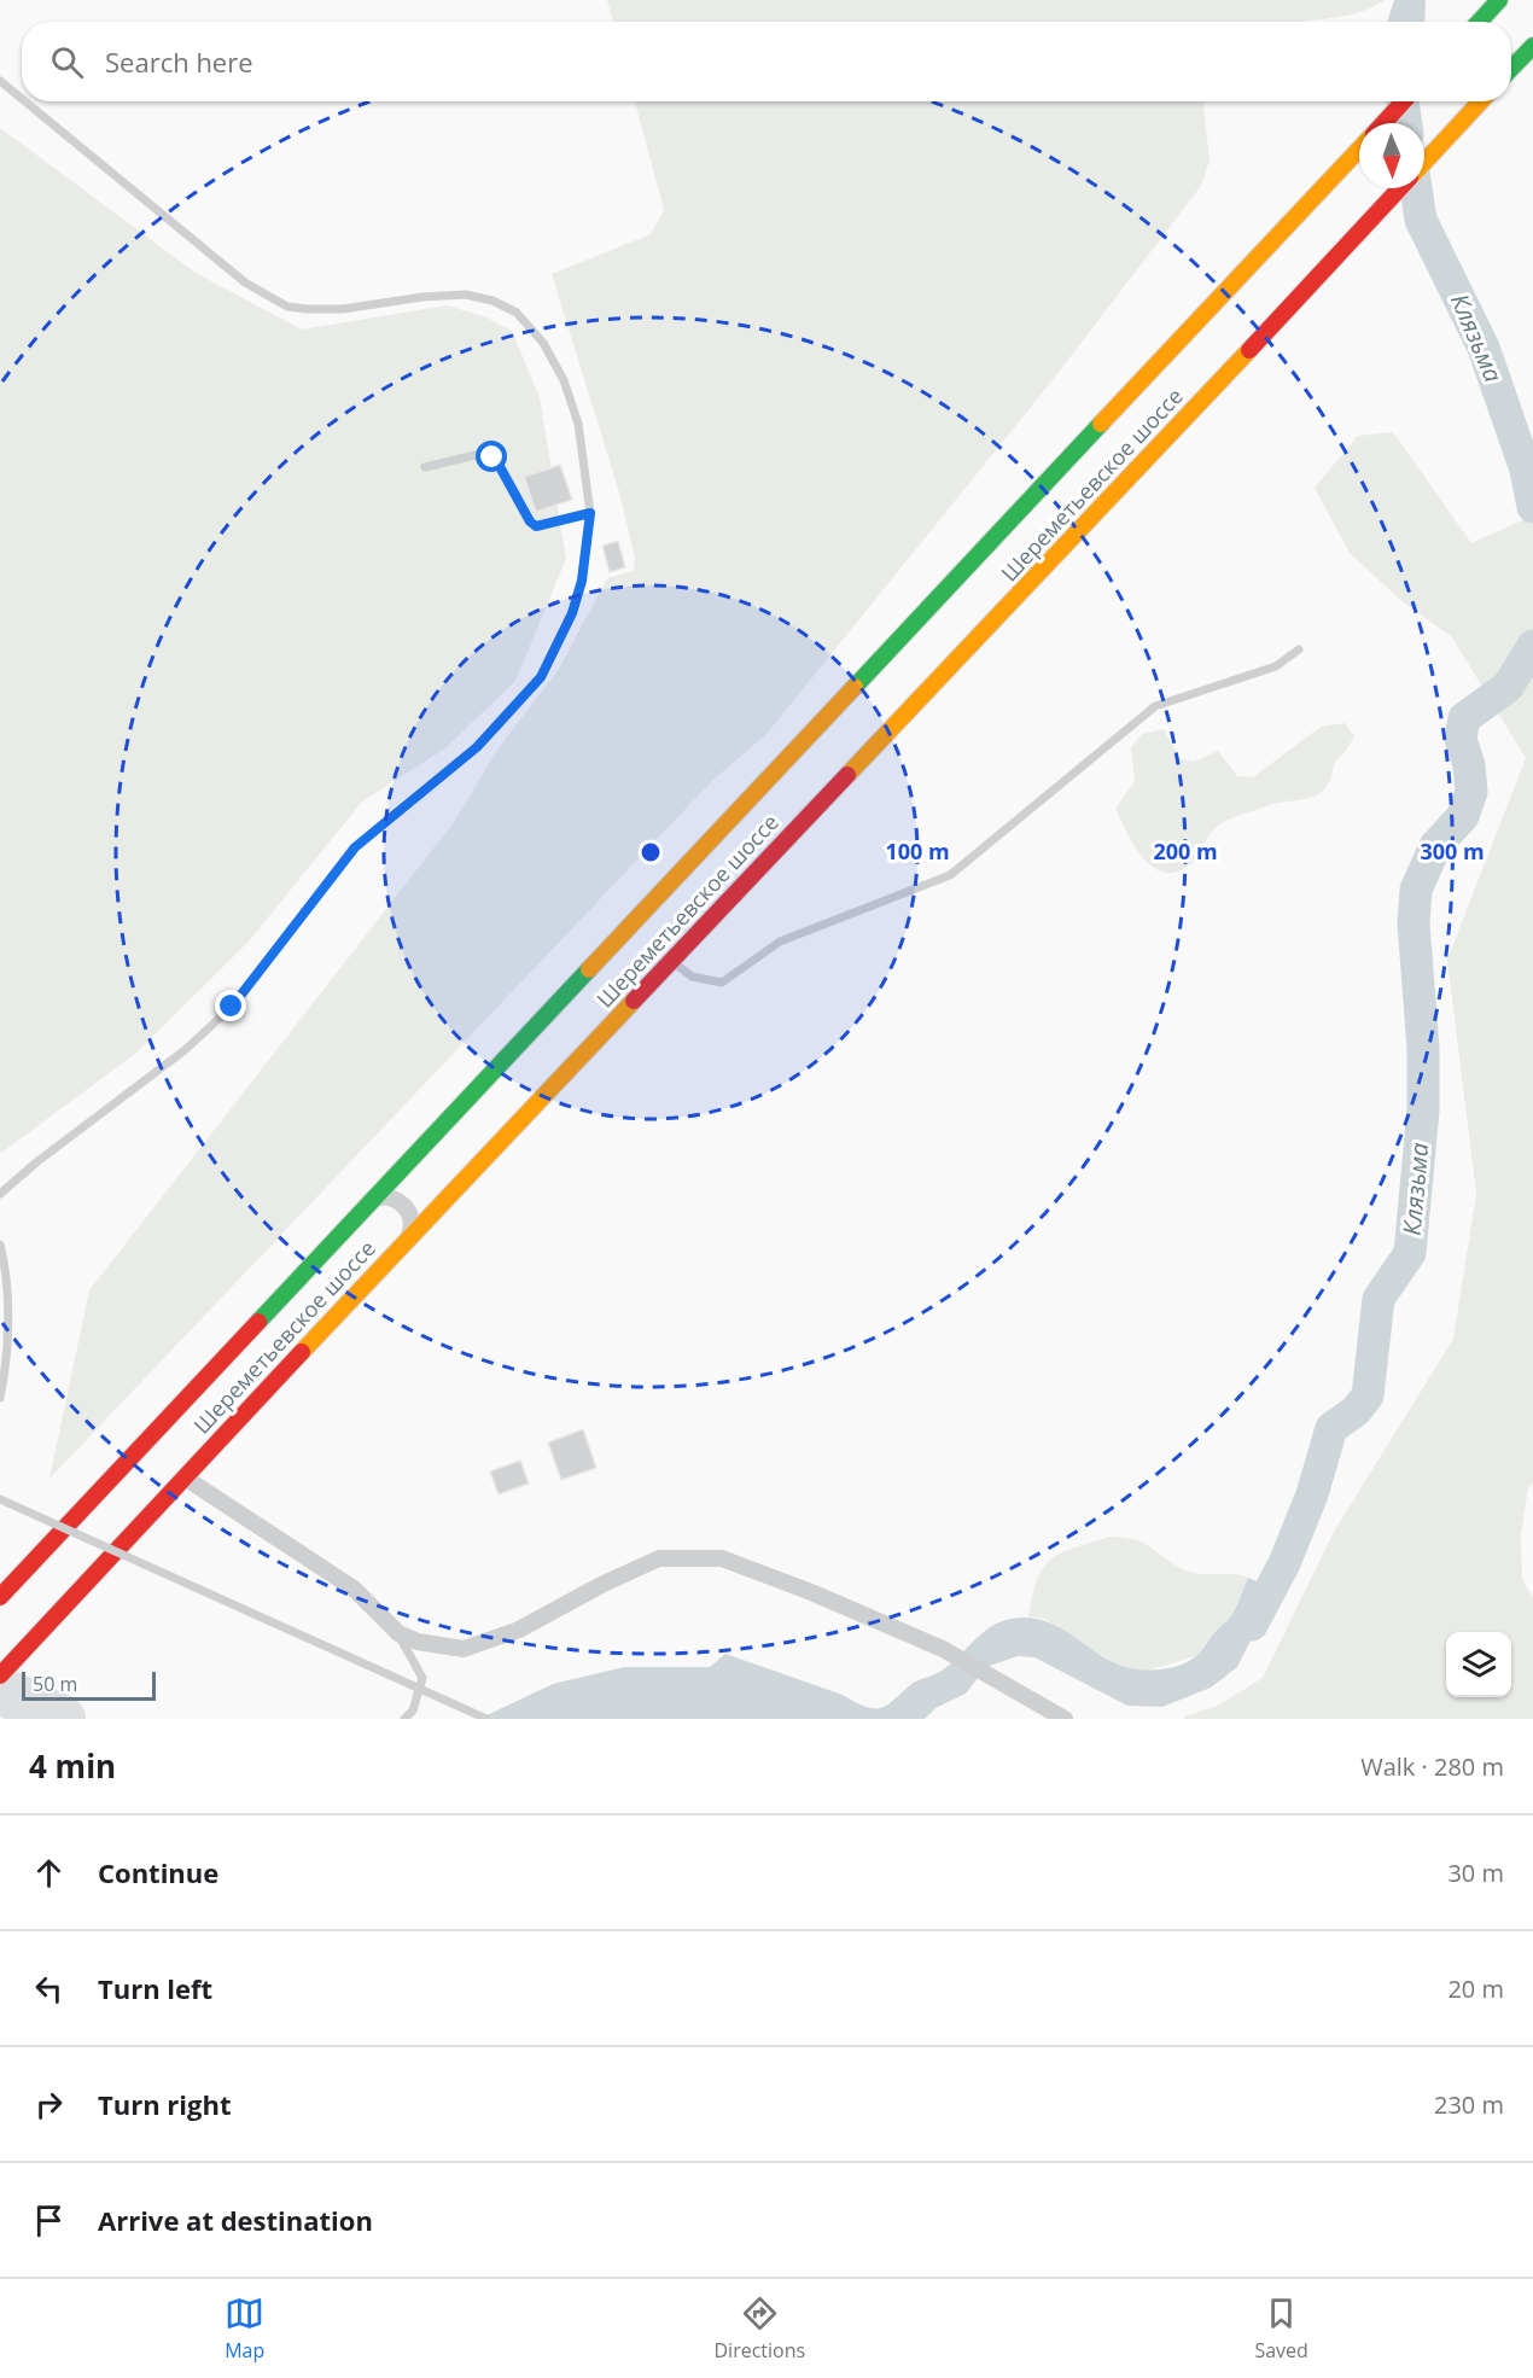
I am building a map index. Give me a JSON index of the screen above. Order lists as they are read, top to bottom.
{
  "streets": {
    "main road": ["Шереметьевское шоссе"]
  },
  "water": ["Клязьма"],
  "scale_bar": "50 m",
  "north": "bottom",
  "page": {
    "search": "Search here",
    "scale": "50 m",
    "heading": ["4 min", "Walk · 280 m"],
    "list": [
      ["Continue", "30 m"],
      ["Turn left", "20 m"],
      ["Turn right", "230 m"],
      "Arrive at destination"
    ],
    "nav": ["Map", "Directions", "Saved"]
  },
  "rings": ["100 m", "200 m", "300 m"]
}
